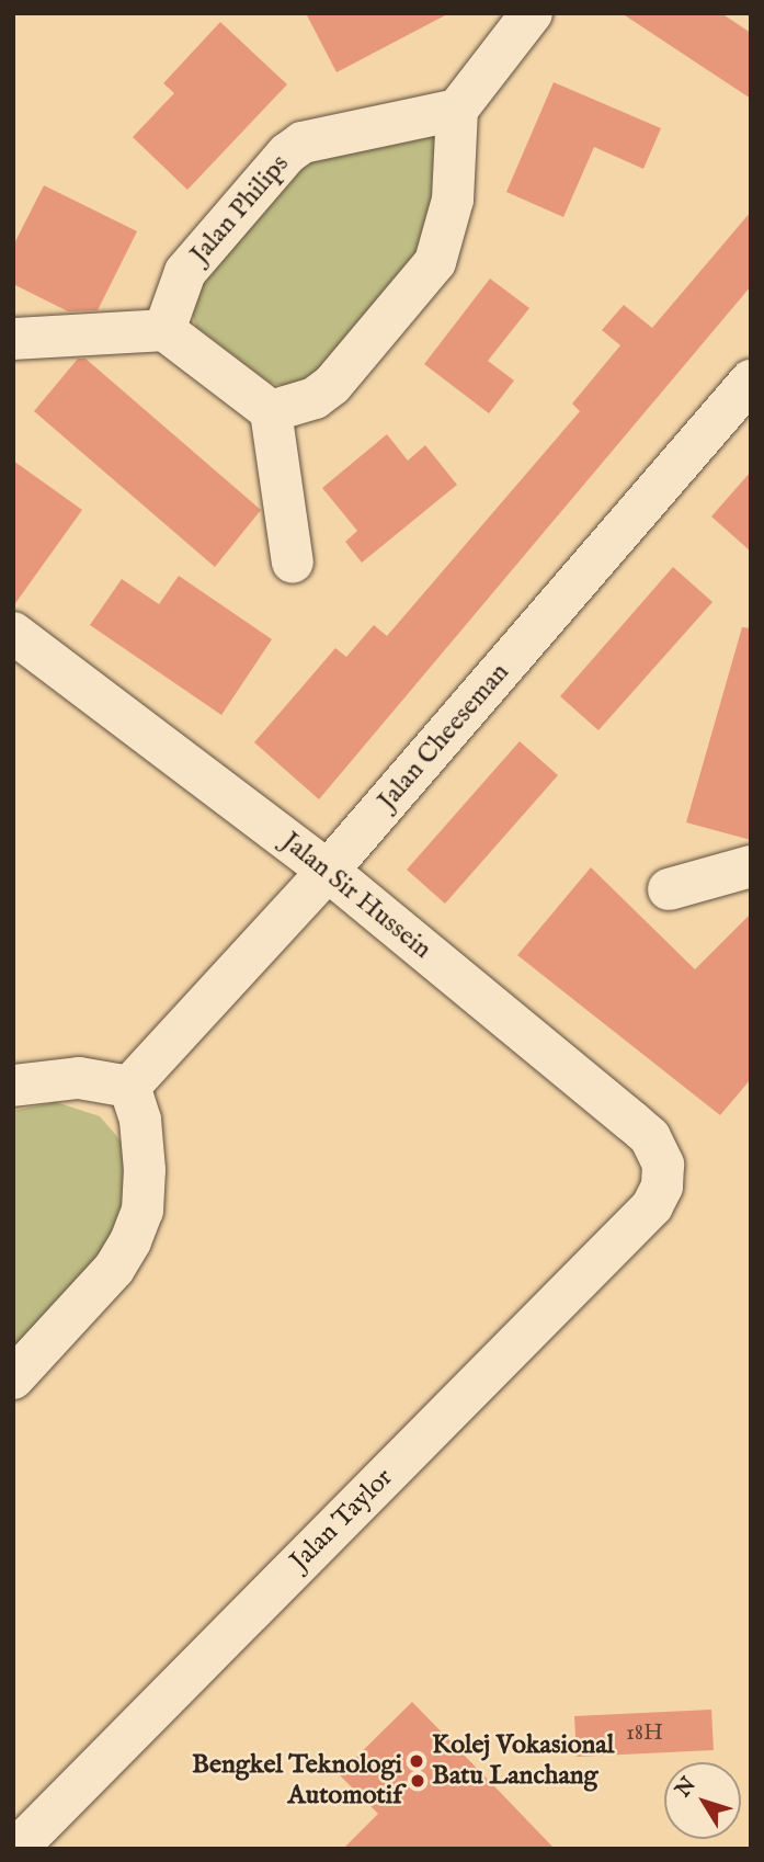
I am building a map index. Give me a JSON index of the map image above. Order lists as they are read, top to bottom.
{
  "streets": {
    "street": [
      "Jalan Philips",
      "Jalan Cheeseman",
      "Jalan Sir Hussein",
      "Jalan Taylor"
    ]
  },
  "crossings": [
    ["Jalan Cheeseman", "Jalan Sir Hussein"],
    ["Jalan Sir Hussein", "Jalan Taylor"]
  ],
  "places": ["Kolej Vokasional Batu Lanchang", "Bengkel Teknologi Automotif"],
  "house_numbers": ["18H"],
  "north": "top left"
}
